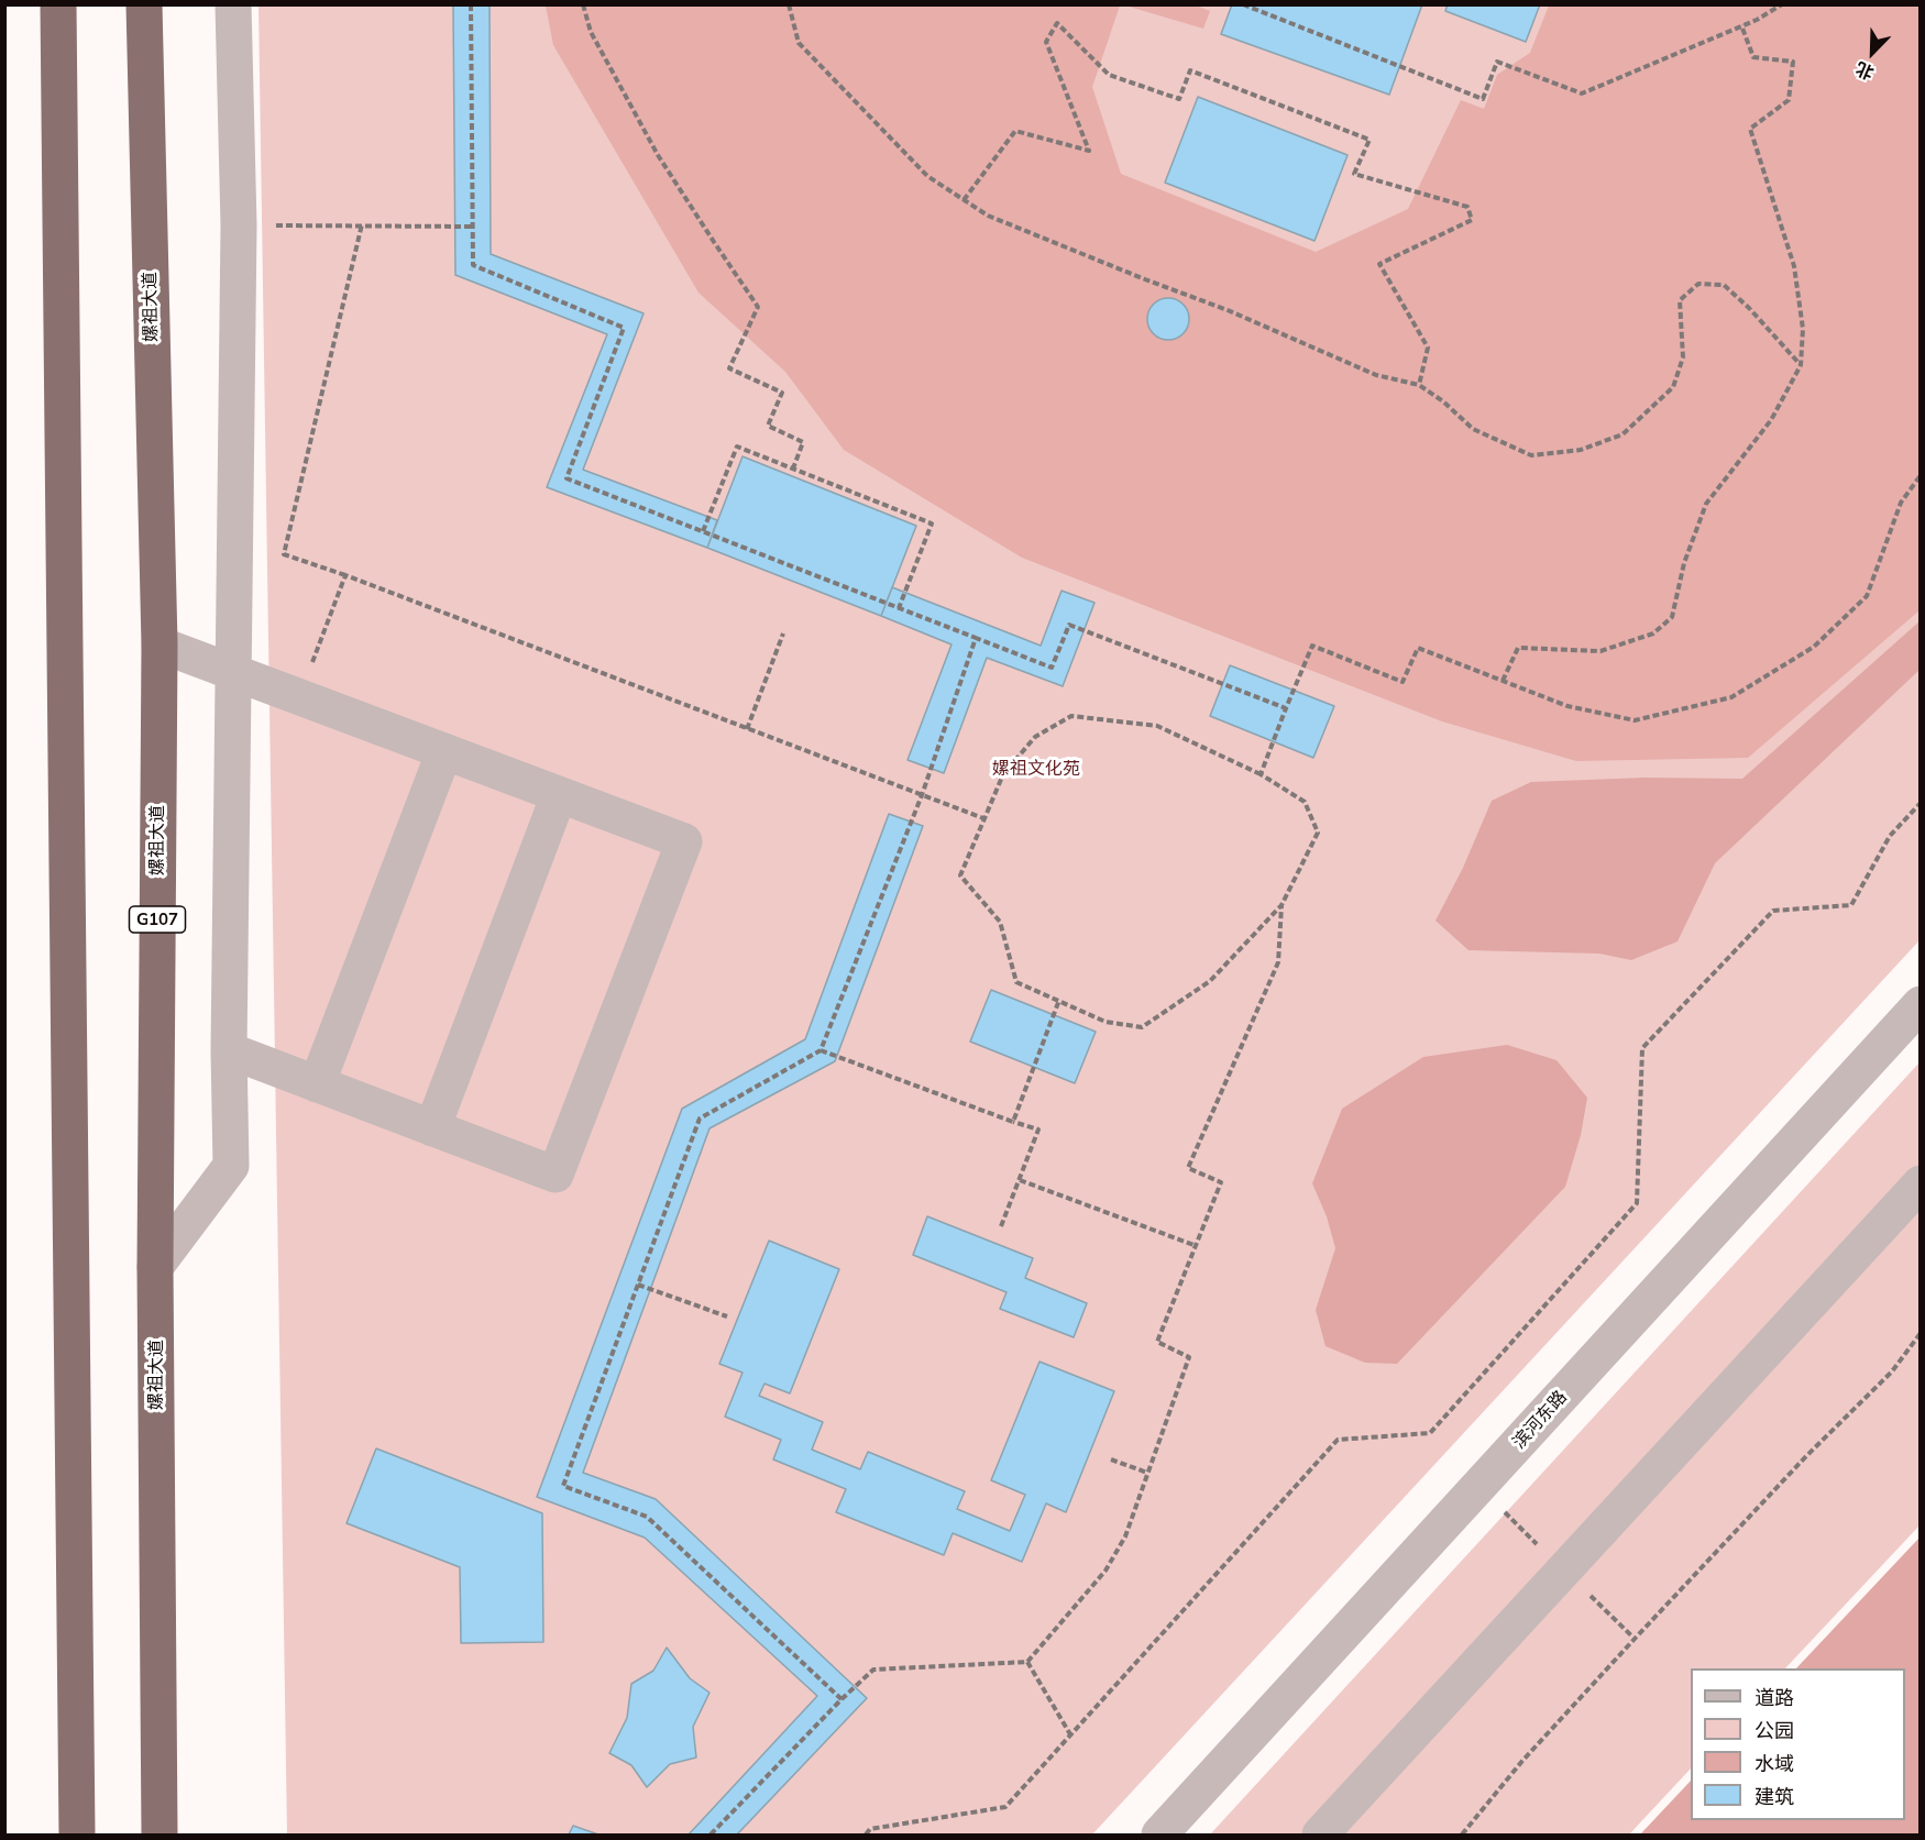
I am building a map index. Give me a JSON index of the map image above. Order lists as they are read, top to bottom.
{
  "streets": {
    "highway": ["嫘祖大道", "G107"],
    "street": ["滨河东路"]
  },
  "parks": ["嫘祖文化苑"],
  "legend": [
    "道路",
    "公园",
    "水域",
    "建筑"
  ],
  "north": "bottom left"
}
